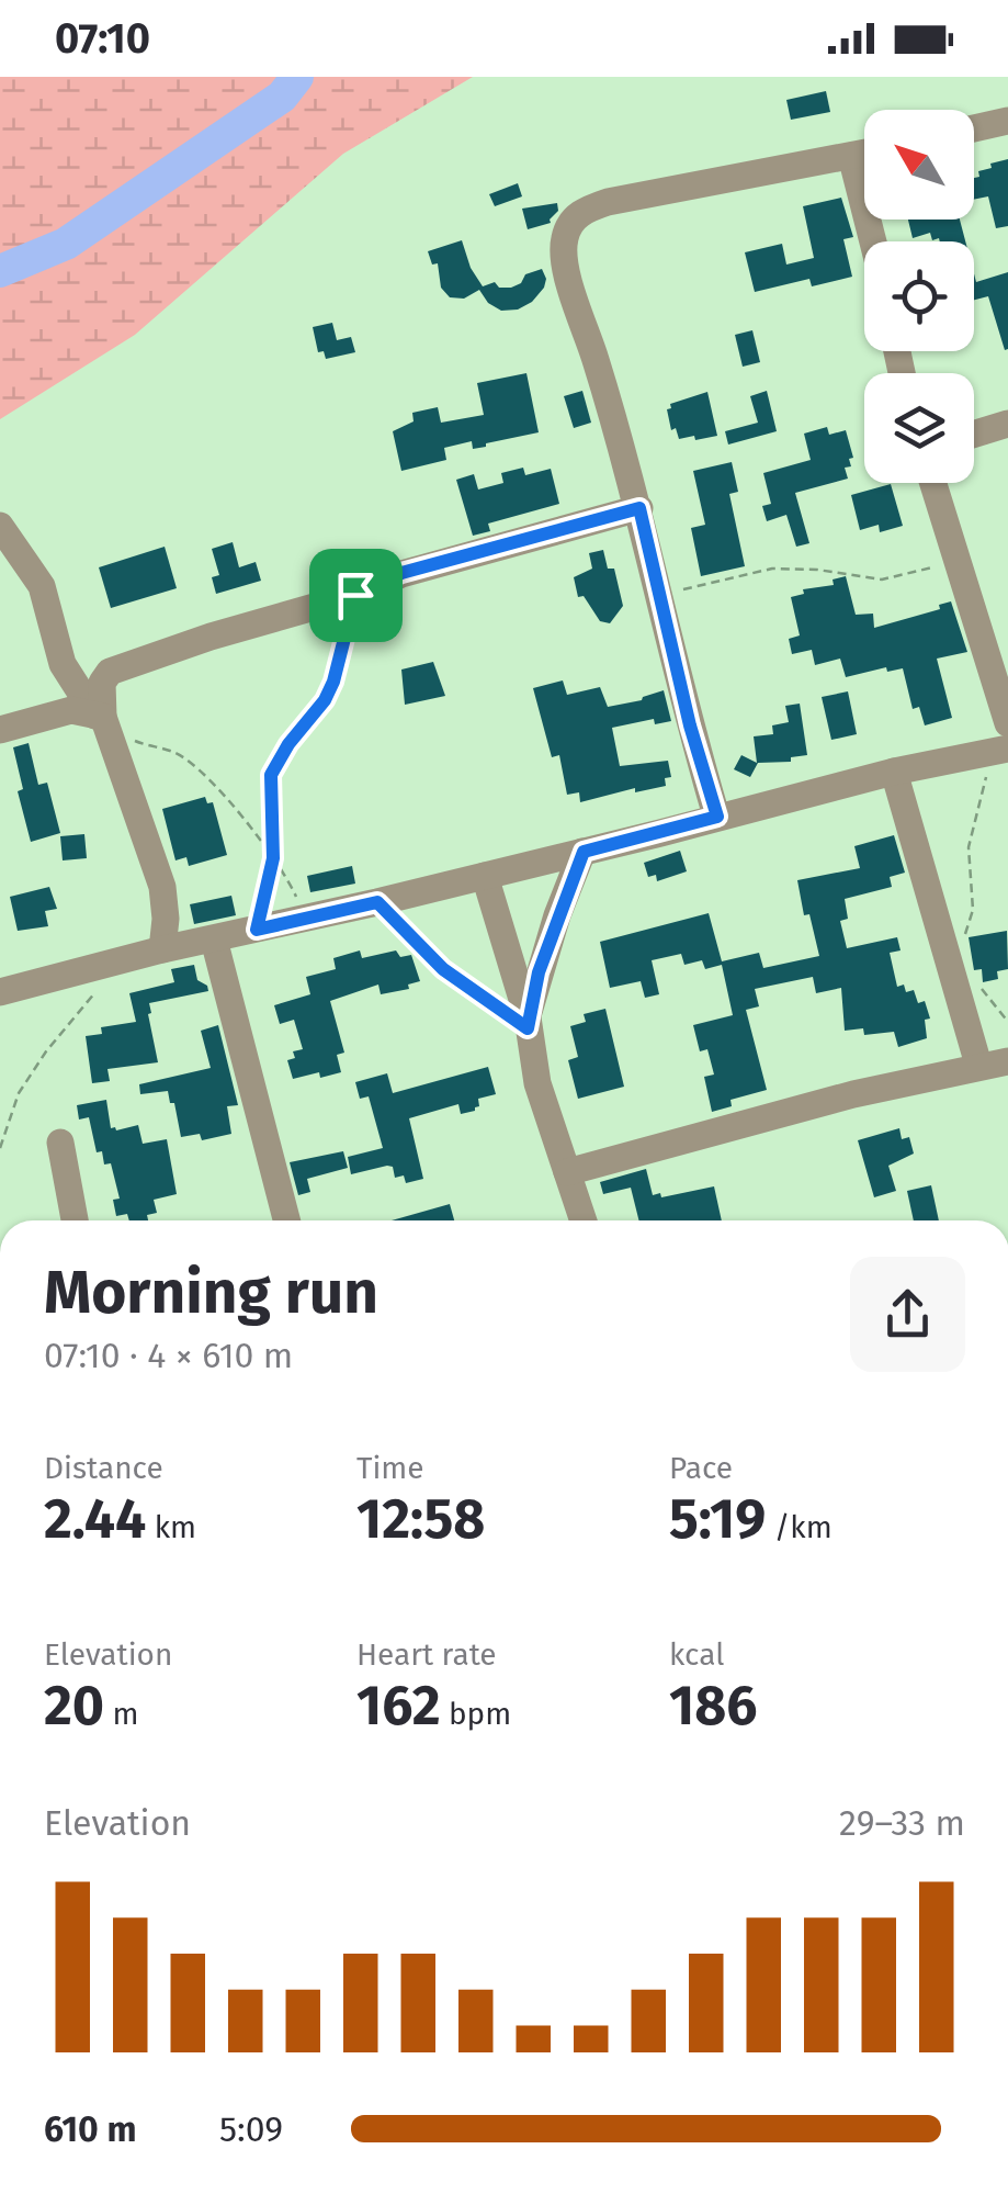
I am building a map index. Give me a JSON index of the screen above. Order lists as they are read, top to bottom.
{
  "north": "top left",
  "page": {
    "status": "07:10",
    "heading": ["Morning run", "07:10 · 4 × 610 m"],
    "stats": [
      ["Distance", "2.44 km"],
      ["Time", "12:58"],
      ["Pace", "5:19 /km"],
      ["Elevation", "20 m"],
      ["Heart rate", "162 bpm"],
      ["kcal", "186"]
    ],
    "chart": ["Elevation", "29–33 m"],
    "list": [
      {
        "name": "610 m",
        "note": "5:09"
      }
    ]
  }
}
